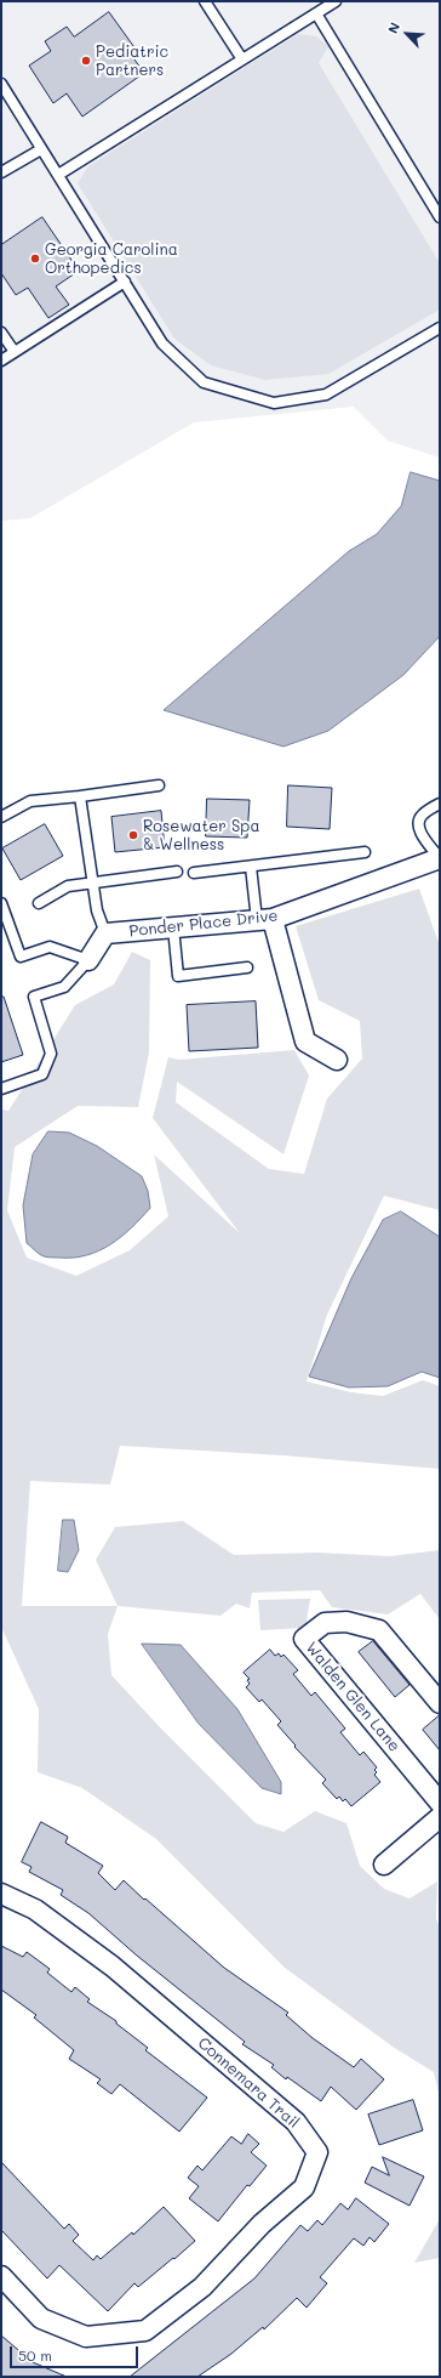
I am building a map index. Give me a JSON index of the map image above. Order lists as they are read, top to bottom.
{
  "streets": {
    "street": ["Ponder Place Drive", "Walden Glen Lane", "Connemara Trail"]
  },
  "places": ["Pediatric Partners", "Georgia Carolina Orthopedics", "Rosewater Spa & Wellness"],
  "scale_bar": "50 m",
  "north": "top left"
}
